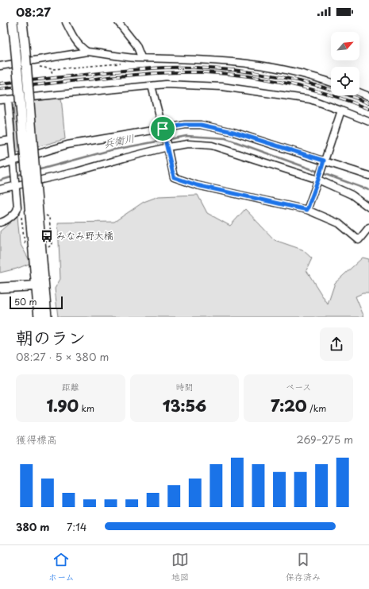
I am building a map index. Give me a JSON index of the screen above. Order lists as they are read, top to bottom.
{
  "water": ["兵衛川"],
  "places": {
    "bus stop": ["みなみ野大橋"]
  },
  "scale_bar": "50 m",
  "north": "top right",
  "page": {
    "status": "08:27",
    "scale": "50 m",
    "heading": ["朝のラン", "08:27 · 5 × 380 m"],
    "stats": [
      ["距離", "1.90 km"],
      ["時間", "13:56"],
      ["ペース", "7:20 /km"]
    ],
    "chart": ["獲得標高", "269–275 m"],
    "list": [
      {
        "name": "380 m",
        "note": "7:14"
      }
    ],
    "tabs": ["ホーム", "地図", "保存済み"]
  }
}
